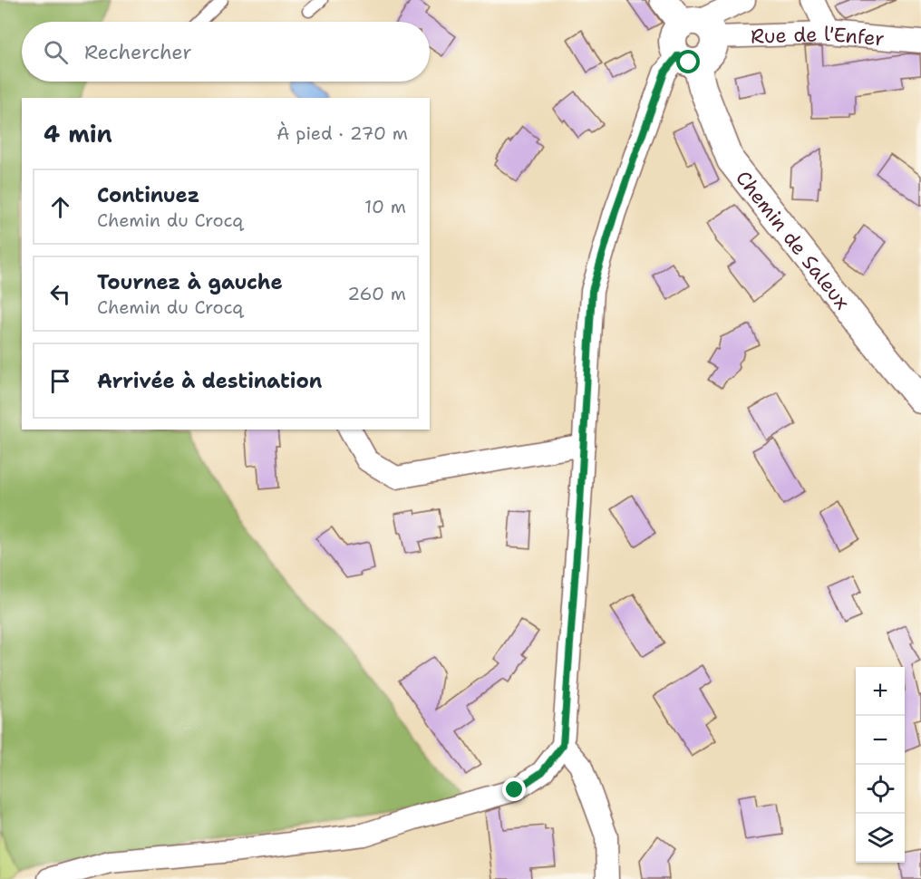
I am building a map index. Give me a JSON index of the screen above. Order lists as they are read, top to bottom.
{
  "streets": {
    "street": ["Rue de l'Enfer", "Chemin de Saleux"]
  },
  "crossings": [
    ["Rue de l'Enfer", "Chemin de Saleux"]
  ],
  "page": {
    "search": "Rechercher",
    "heading": ["4 min", "À pied · 270 m"],
    "list": [
      ["Continuez", "Chemin du Crocq", "10 m"],
      ["Tournez à gauche", "Chemin du Crocq", "260 m"],
      "Arrivée à destination"
    ],
    "map_buttons": ["+", "−"]
  }
}
